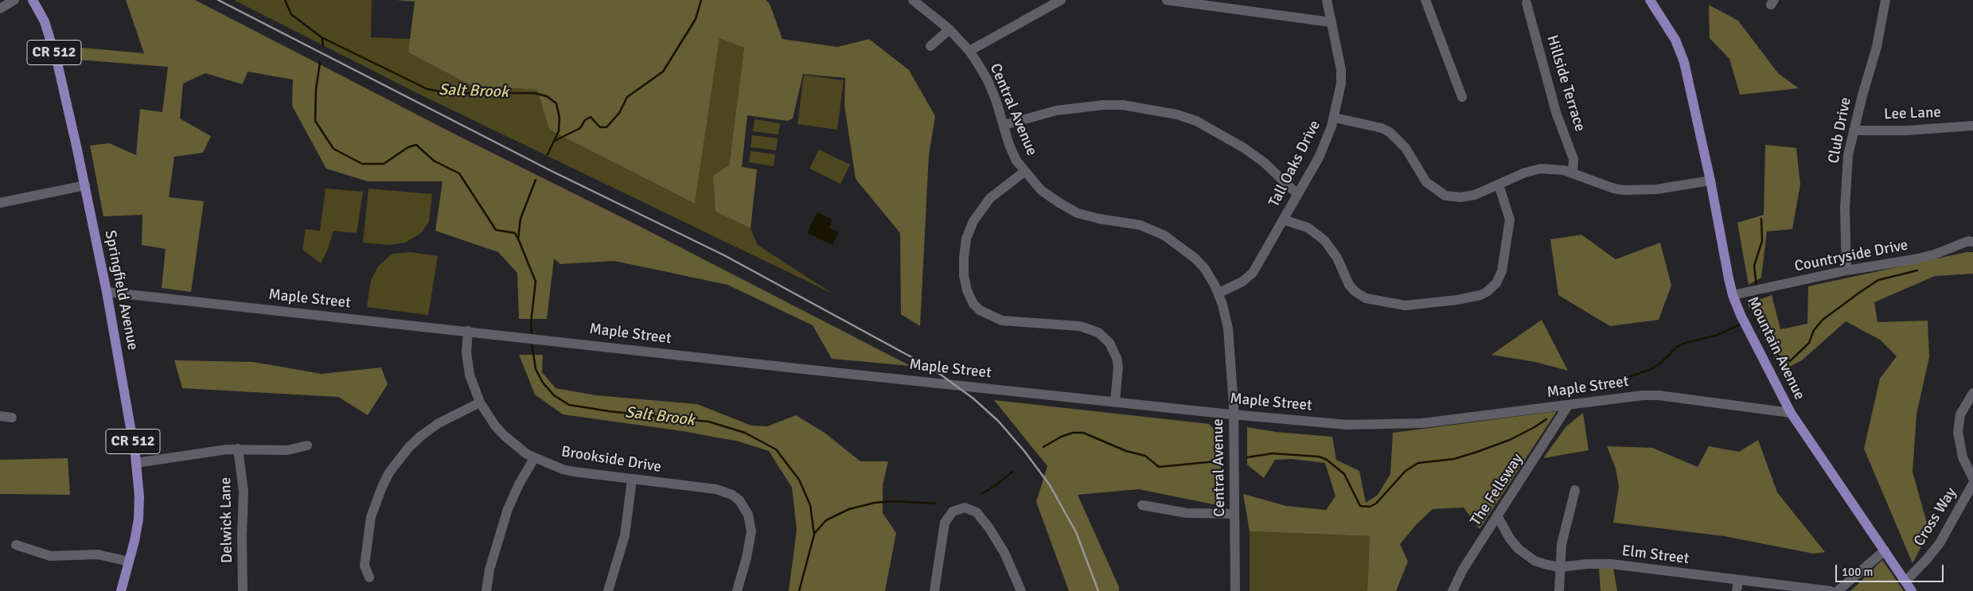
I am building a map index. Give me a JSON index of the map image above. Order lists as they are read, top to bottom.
{
  "streets": {
    "main road": ["CR 512", "Springfield Avenue", "Mountain Avenue"],
    "street": [
      "Hillside Terrace",
      "Central Avenue",
      "Lee Lane",
      "Club Drive",
      "Tall Oaks Drive",
      "Countryside Drive",
      "Maple Street",
      "Brookside Drive",
      "The Fellsway",
      "Cross Way",
      "Delwick Lane",
      "Elm Street"
    ]
  },
  "crossings": [
    ["Central Avenue", "Tall Oaks Drive"],
    ["Central Avenue", "Maple Street"],
    ["Lee Lane", "Club Drive"],
    ["Club Drive", "Countryside Drive"],
    ["Countryside Drive", "Mountain Avenue"],
    ["Springfield Avenue", "Maple Street"],
    ["Maple Street", "Mountain Avenue"],
    ["Maple Street", "Brookside Drive"],
    ["Maple Street", "The Fellsway"],
    ["Mountain Avenue", "Cross Way"],
    ["The Fellsway", "Elm Street"]
  ],
  "water": ["Salt Brook"],
  "scale_bar": "100 m"
}
